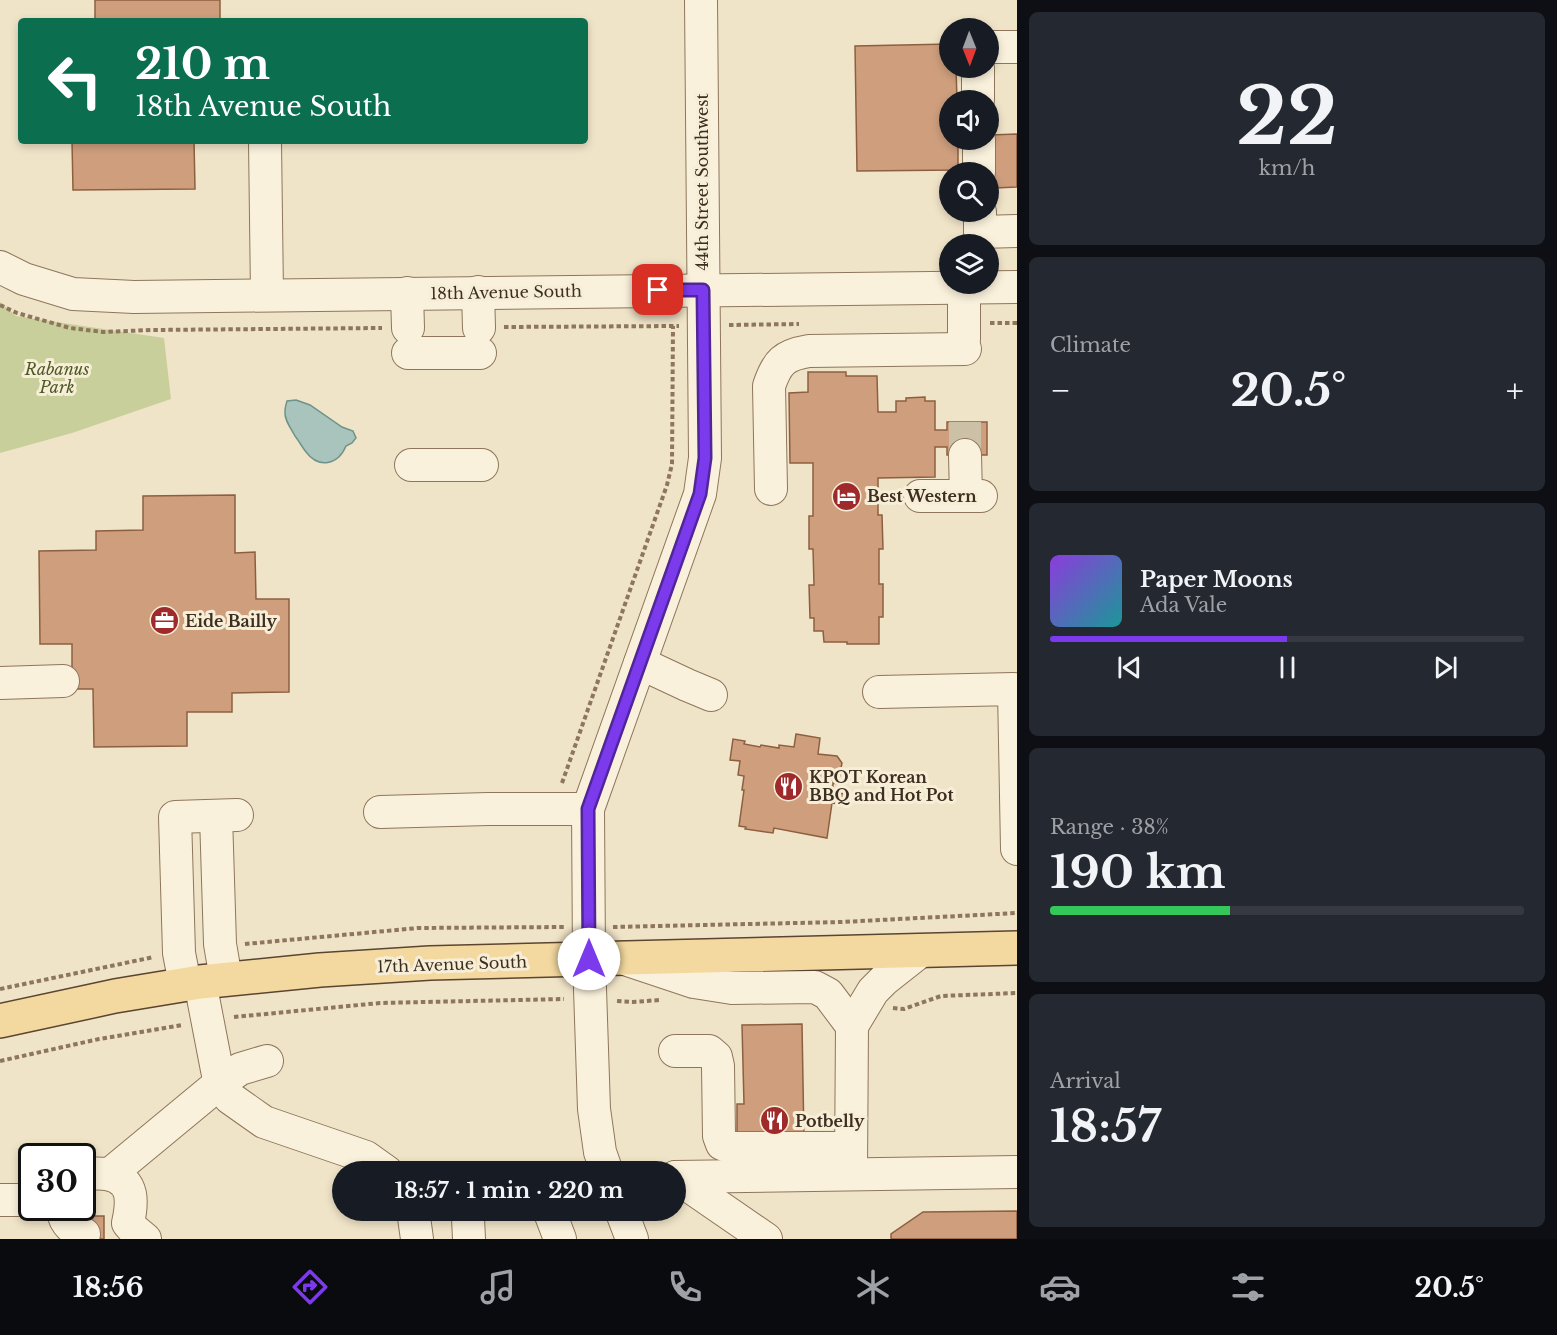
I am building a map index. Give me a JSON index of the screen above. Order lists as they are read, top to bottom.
{
  "streets": {
    "main road": ["17th Avenue South"],
    "street": ["44th Street Southwest", "18th Avenue South"]
  },
  "crossings": [
    ["44th Street Southwest", "18th Avenue South"],
    ["44th Street Southwest", "17th Avenue South"]
  ],
  "parks": ["Rabanus Park"],
  "places": {
    "hotel": ["Best Western"],
    "office": ["Eide Bailly"],
    "restaurant": ["KPOT Korean BBQ and Hot Pot", "Potbelly"]
  },
  "north": "bottom",
  "page": {
    "tile": [
      ["22", "km/h"],
      "Climate",
      ["Range · 38%", "190 km"],
      ["Arrival", "18:57"]
    ],
    "turn": ["210 m", "18th Avenue South"],
    "heat": ["−", "20.5°", "+"],
    "song": ["Paper Moons", "Ada Vale"],
    "limit": "30",
    "trip": "18:57 · 1 min · 220 m",
    "tabs": ["18:56", "20.5°"]
  }
}
